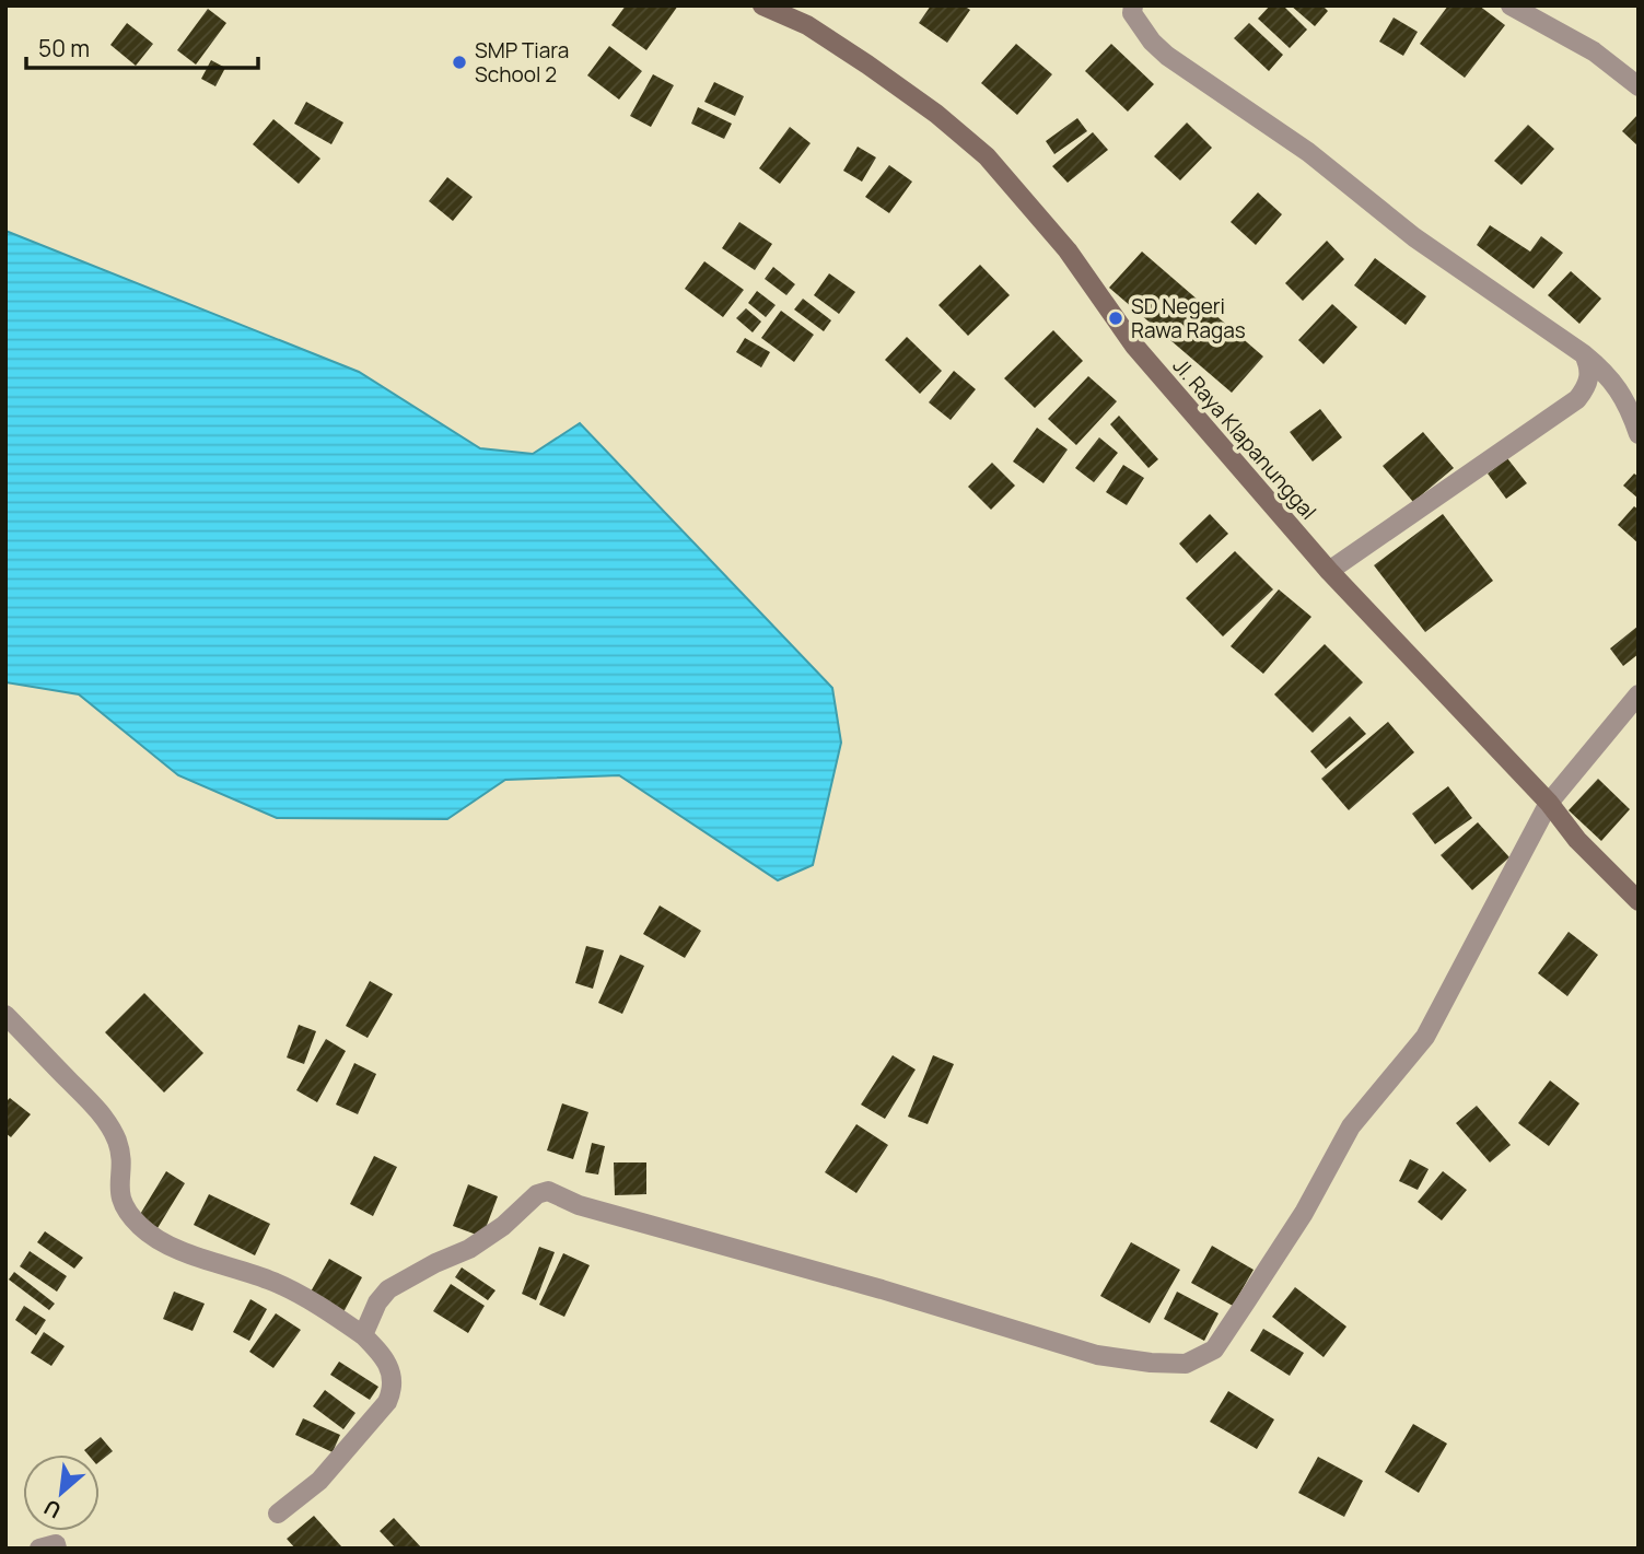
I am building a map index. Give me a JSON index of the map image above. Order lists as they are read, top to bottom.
{
  "streets": {
    "street": ["Jl. Raya Klapanunggal"]
  },
  "places": ["SMP Tiara School 2", "SD Negeri Rawa Ragas"],
  "scale_bar": "50 m",
  "north": "bottom left"
}
